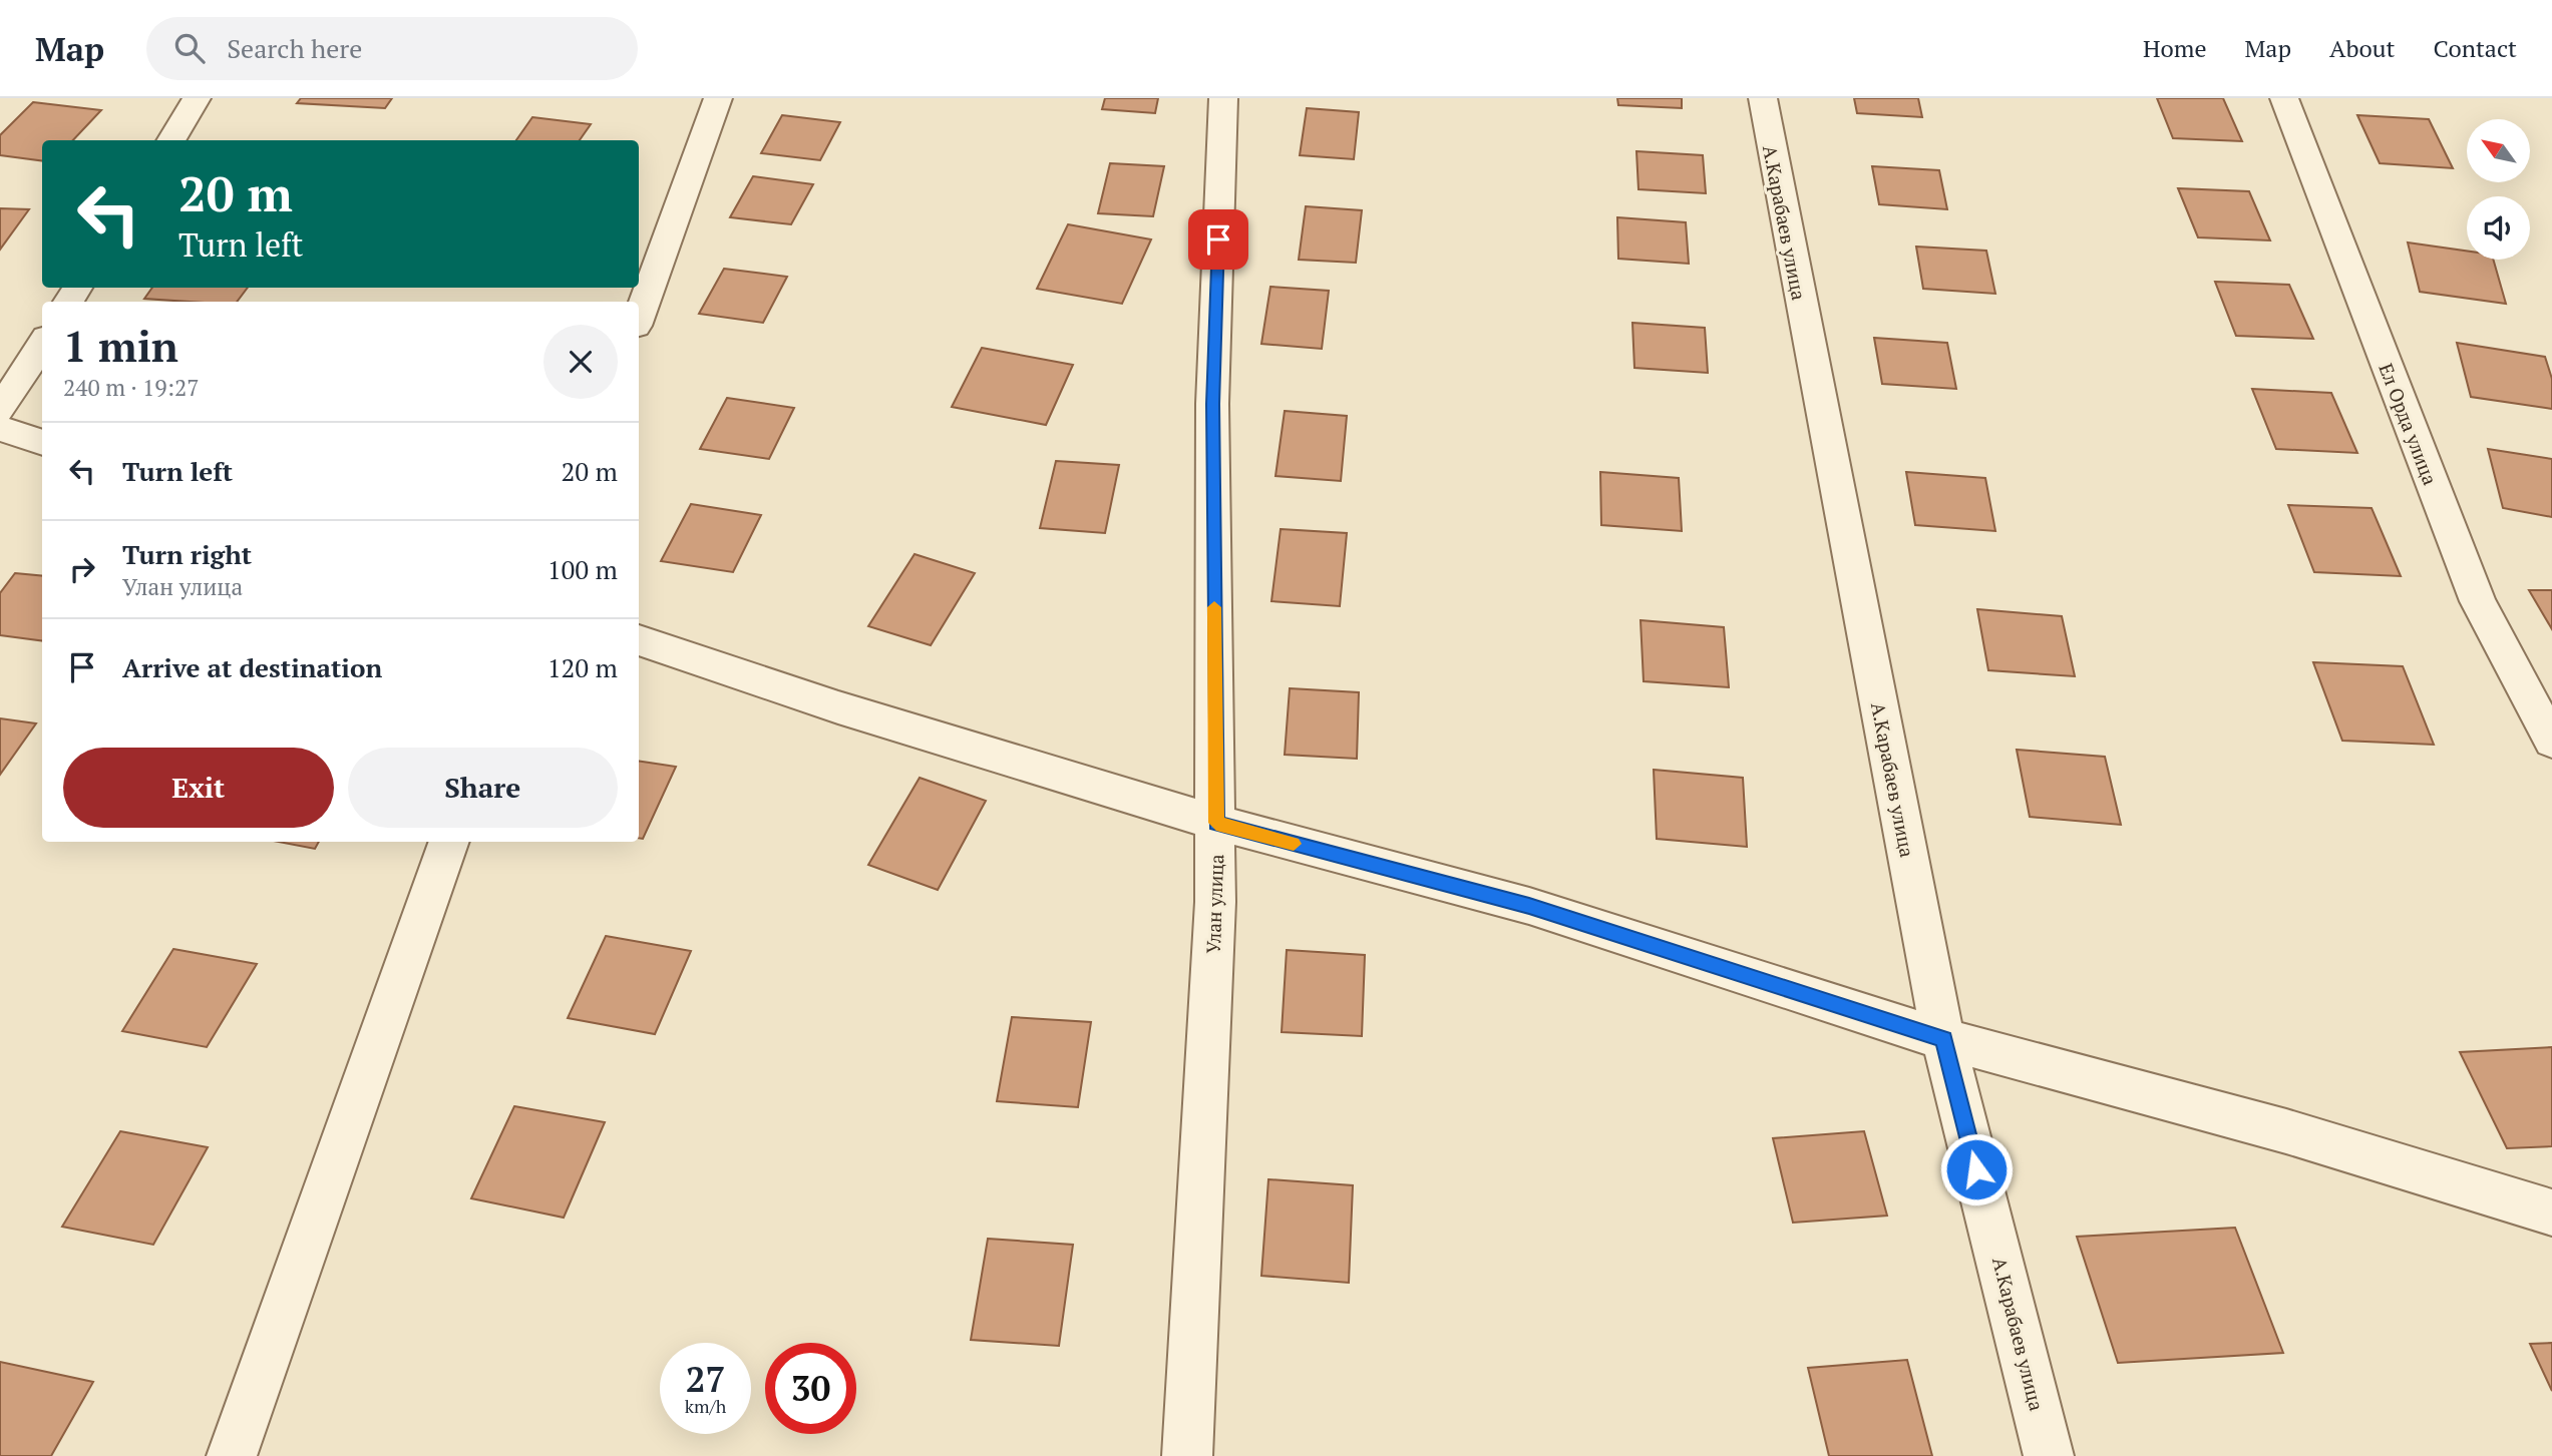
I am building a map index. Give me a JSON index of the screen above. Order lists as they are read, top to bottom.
{
  "streets": {
    "street": ["А.Карабаев улица", "Ел Орда улица", "Улан улица"]
  },
  "north": "top left",
  "page": {
    "header": "Map",
    "search": "Search here",
    "nav": [
      "Home",
      "Map",
      "About",
      "Contact"
    ],
    "turn": ["20 m", "Turn left"],
    "heading": ["1 min", "240 m · 19:27"],
    "list": [
      {
        "name": "Turn left",
        "value": "20 m"
      },
      {
        "name": "Turn right",
        "note": "Улан улица",
        "value": "100 m"
      },
      {
        "name": "Arrive at destination",
        "value": "120 m"
      }
    ],
    "buttons": ["Exit", "Share"],
    "speed": "27 km/h",
    "limit": "30"
  }
}
